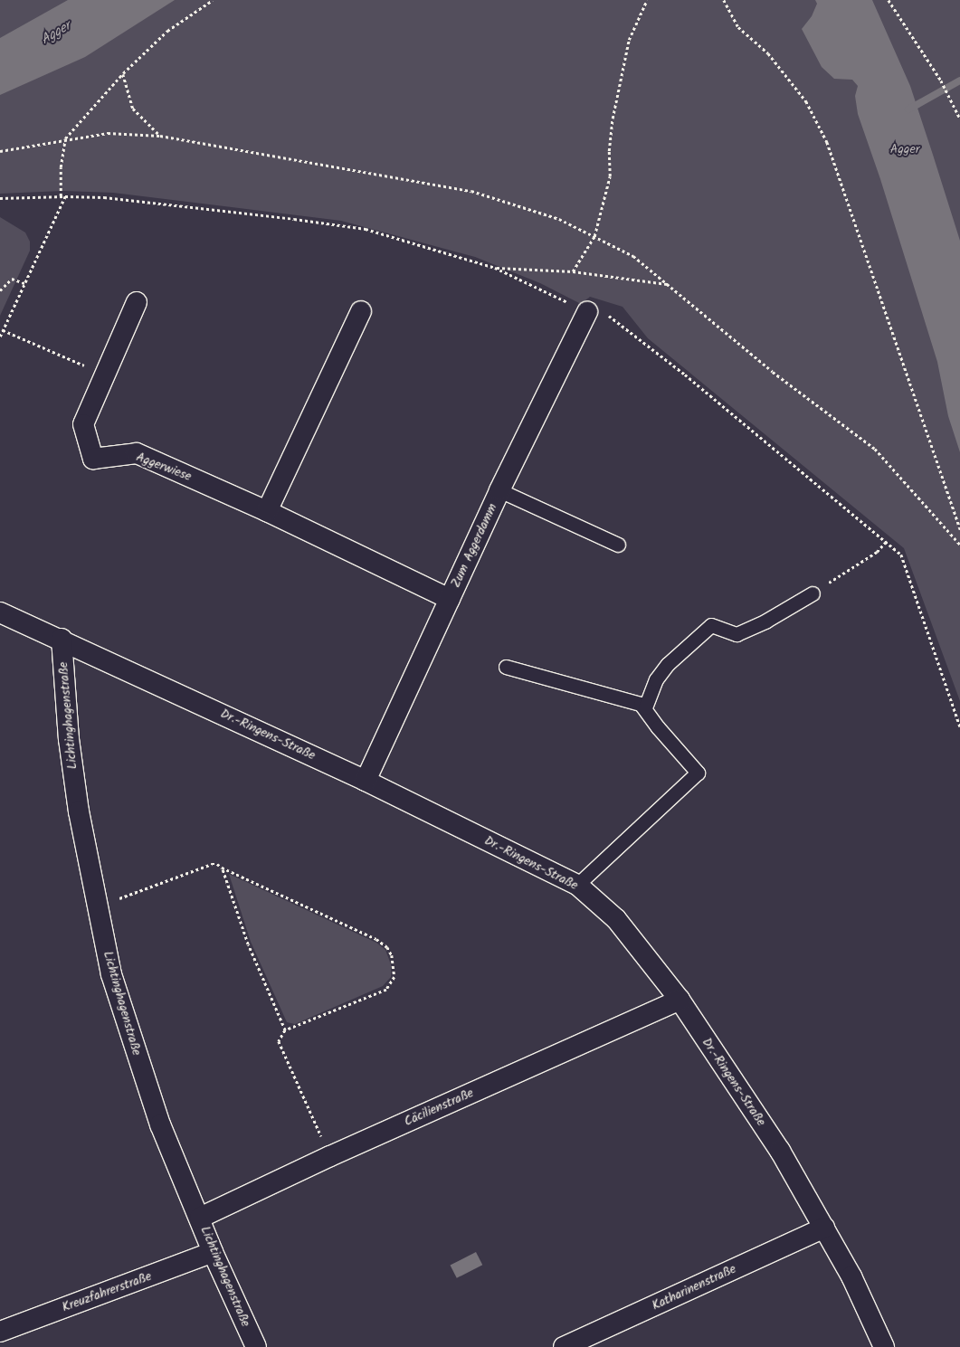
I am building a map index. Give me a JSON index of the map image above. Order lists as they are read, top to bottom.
{
  "streets": {
    "street": [
      "Aggerwiese",
      "Zum Aggerdamm",
      "Lichtinghagenstraße",
      "Dr.-Ringens-Straße",
      "Cäcilienstraße",
      "Katharinenstraße",
      "Kreuzfahrerstraße"
    ]
  },
  "crossings": [
    ["Aggerwiese", "Zum Aggerdamm"],
    ["Zum Aggerdamm", "Dr.-Ringens-Straße"],
    ["Lichtinghagenstraße", "Dr.-Ringens-Straße"],
    ["Lichtinghagenstraße", "Cäcilienstraße"],
    ["Lichtinghagenstraße", "Kreuzfahrerstraße"],
    ["Dr.-Ringens-Straße", "Cäcilienstraße"],
    ["Dr.-Ringens-Straße", "Katharinenstraße"]
  ],
  "water": ["Agger"],
  "parks": ["Agger"]
}
